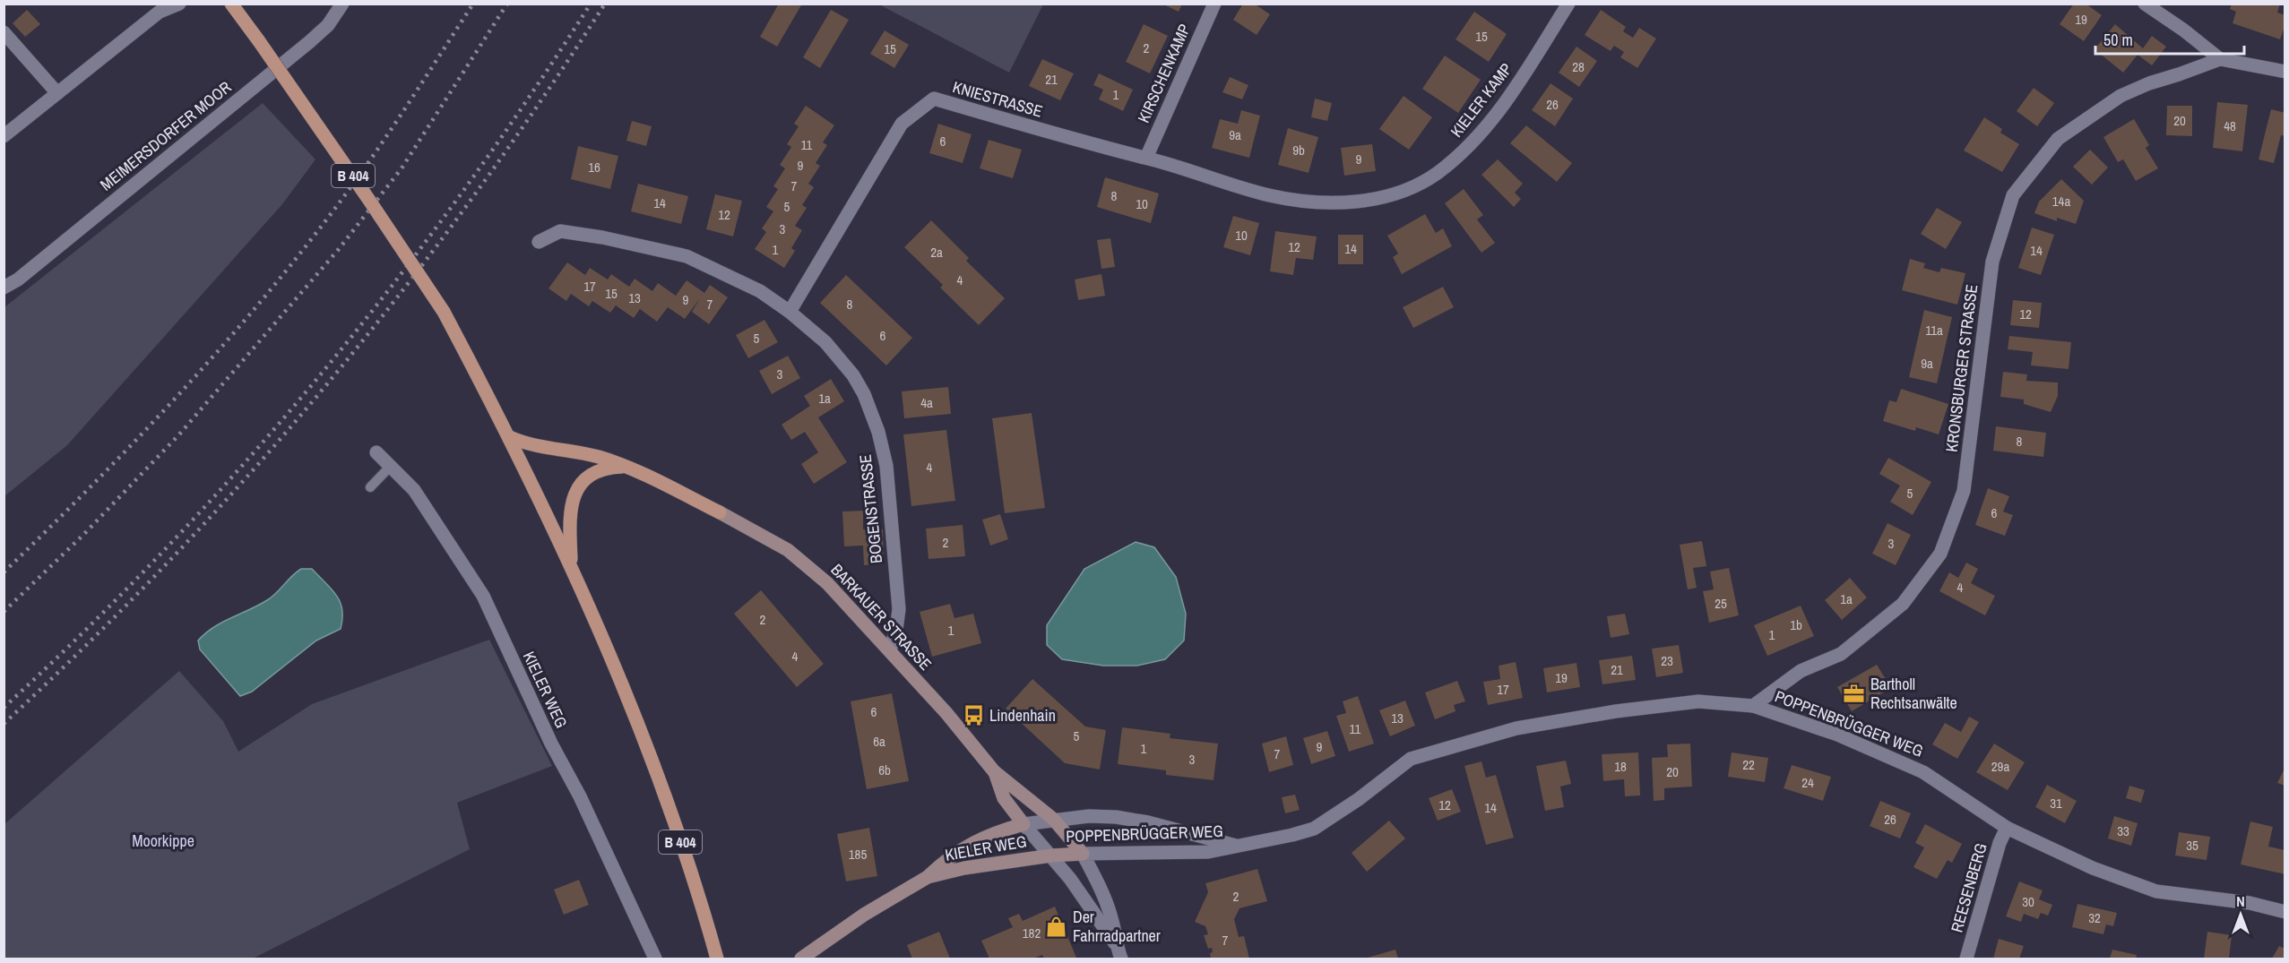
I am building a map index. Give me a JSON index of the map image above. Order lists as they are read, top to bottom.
{
  "streets": {
    "main road": ["B 404"],
    "street": [
      "KIRSCHENKAMP",
      "KNIESTRASSE",
      "KIELER KAMP",
      "MEIMERSDORFER MOOR",
      "KRONSBURGER STRASSE",
      "BOGENSTRASSE",
      "BARKAUER STRASSE",
      "KIELER WEG",
      "POPPENBRÜGGER WEG",
      "REESENBERG"
    ]
  },
  "crossings": [
    ["KIRSCHENKAMP", "KNIESTRASSE"],
    ["KIRSCHENKAMP", "KIELER KAMP"],
    ["KNIESTRASSE", "KIELER KAMP"],
    ["KNIESTRASSE", "BOGENSTRASSE"],
    ["KRONSBURGER STRASSE", "POPPENBRÜGGER WEG"],
    ["BOGENSTRASSE", "BARKAUER STRASSE"],
    ["BARKAUER STRASSE", "KIELER WEG"],
    ["BARKAUER STRASSE", "POPPENBRÜGGER WEG"],
    ["KIELER WEG", "POPPENBRÜGGER WEG"],
    ["POPPENBRÜGGER WEG", "REESENBERG"]
  ],
  "parks": ["Moorkippe"],
  "places": {
    "office": ["Bartholl Rechtsanwälte"],
    "bus stop": ["Lindenhain"],
    "shop": ["Der Fahrradpartner"]
  },
  "house_numbers": [
    "19",
    "15",
    "2",
    "15",
    "28",
    "21",
    "1",
    "26",
    "20",
    "48",
    "9a",
    "6",
    "11",
    "9b",
    "9",
    "9",
    "16",
    "7",
    "8",
    "14a",
    "14",
    "10",
    "5",
    "12",
    "3",
    "10",
    "12",
    "14",
    "1",
    "14",
    "2a",
    "4",
    "17",
    "15",
    "13",
    "9",
    "7",
    "8",
    "12",
    "11a",
    "6",
    "5",
    "9a",
    "3",
    "1a",
    "4a",
    "8",
    "4",
    "5",
    "6",
    "2",
    "3",
    "4",
    "1a",
    "25",
    "2",
    "1b",
    "1",
    "1",
    "4",
    "23",
    "21",
    "19",
    "17",
    "6",
    "13",
    "11",
    "5",
    "6a",
    "9",
    "1",
    "7",
    "3",
    "22",
    "18",
    "29a",
    "6b",
    "20",
    "24",
    "31",
    "12",
    "14",
    "26",
    "33",
    "35",
    "185",
    "2",
    "30",
    "32",
    "182",
    "7"
  ],
  "scale_bar": "50 m",
  "north": "top"
}
